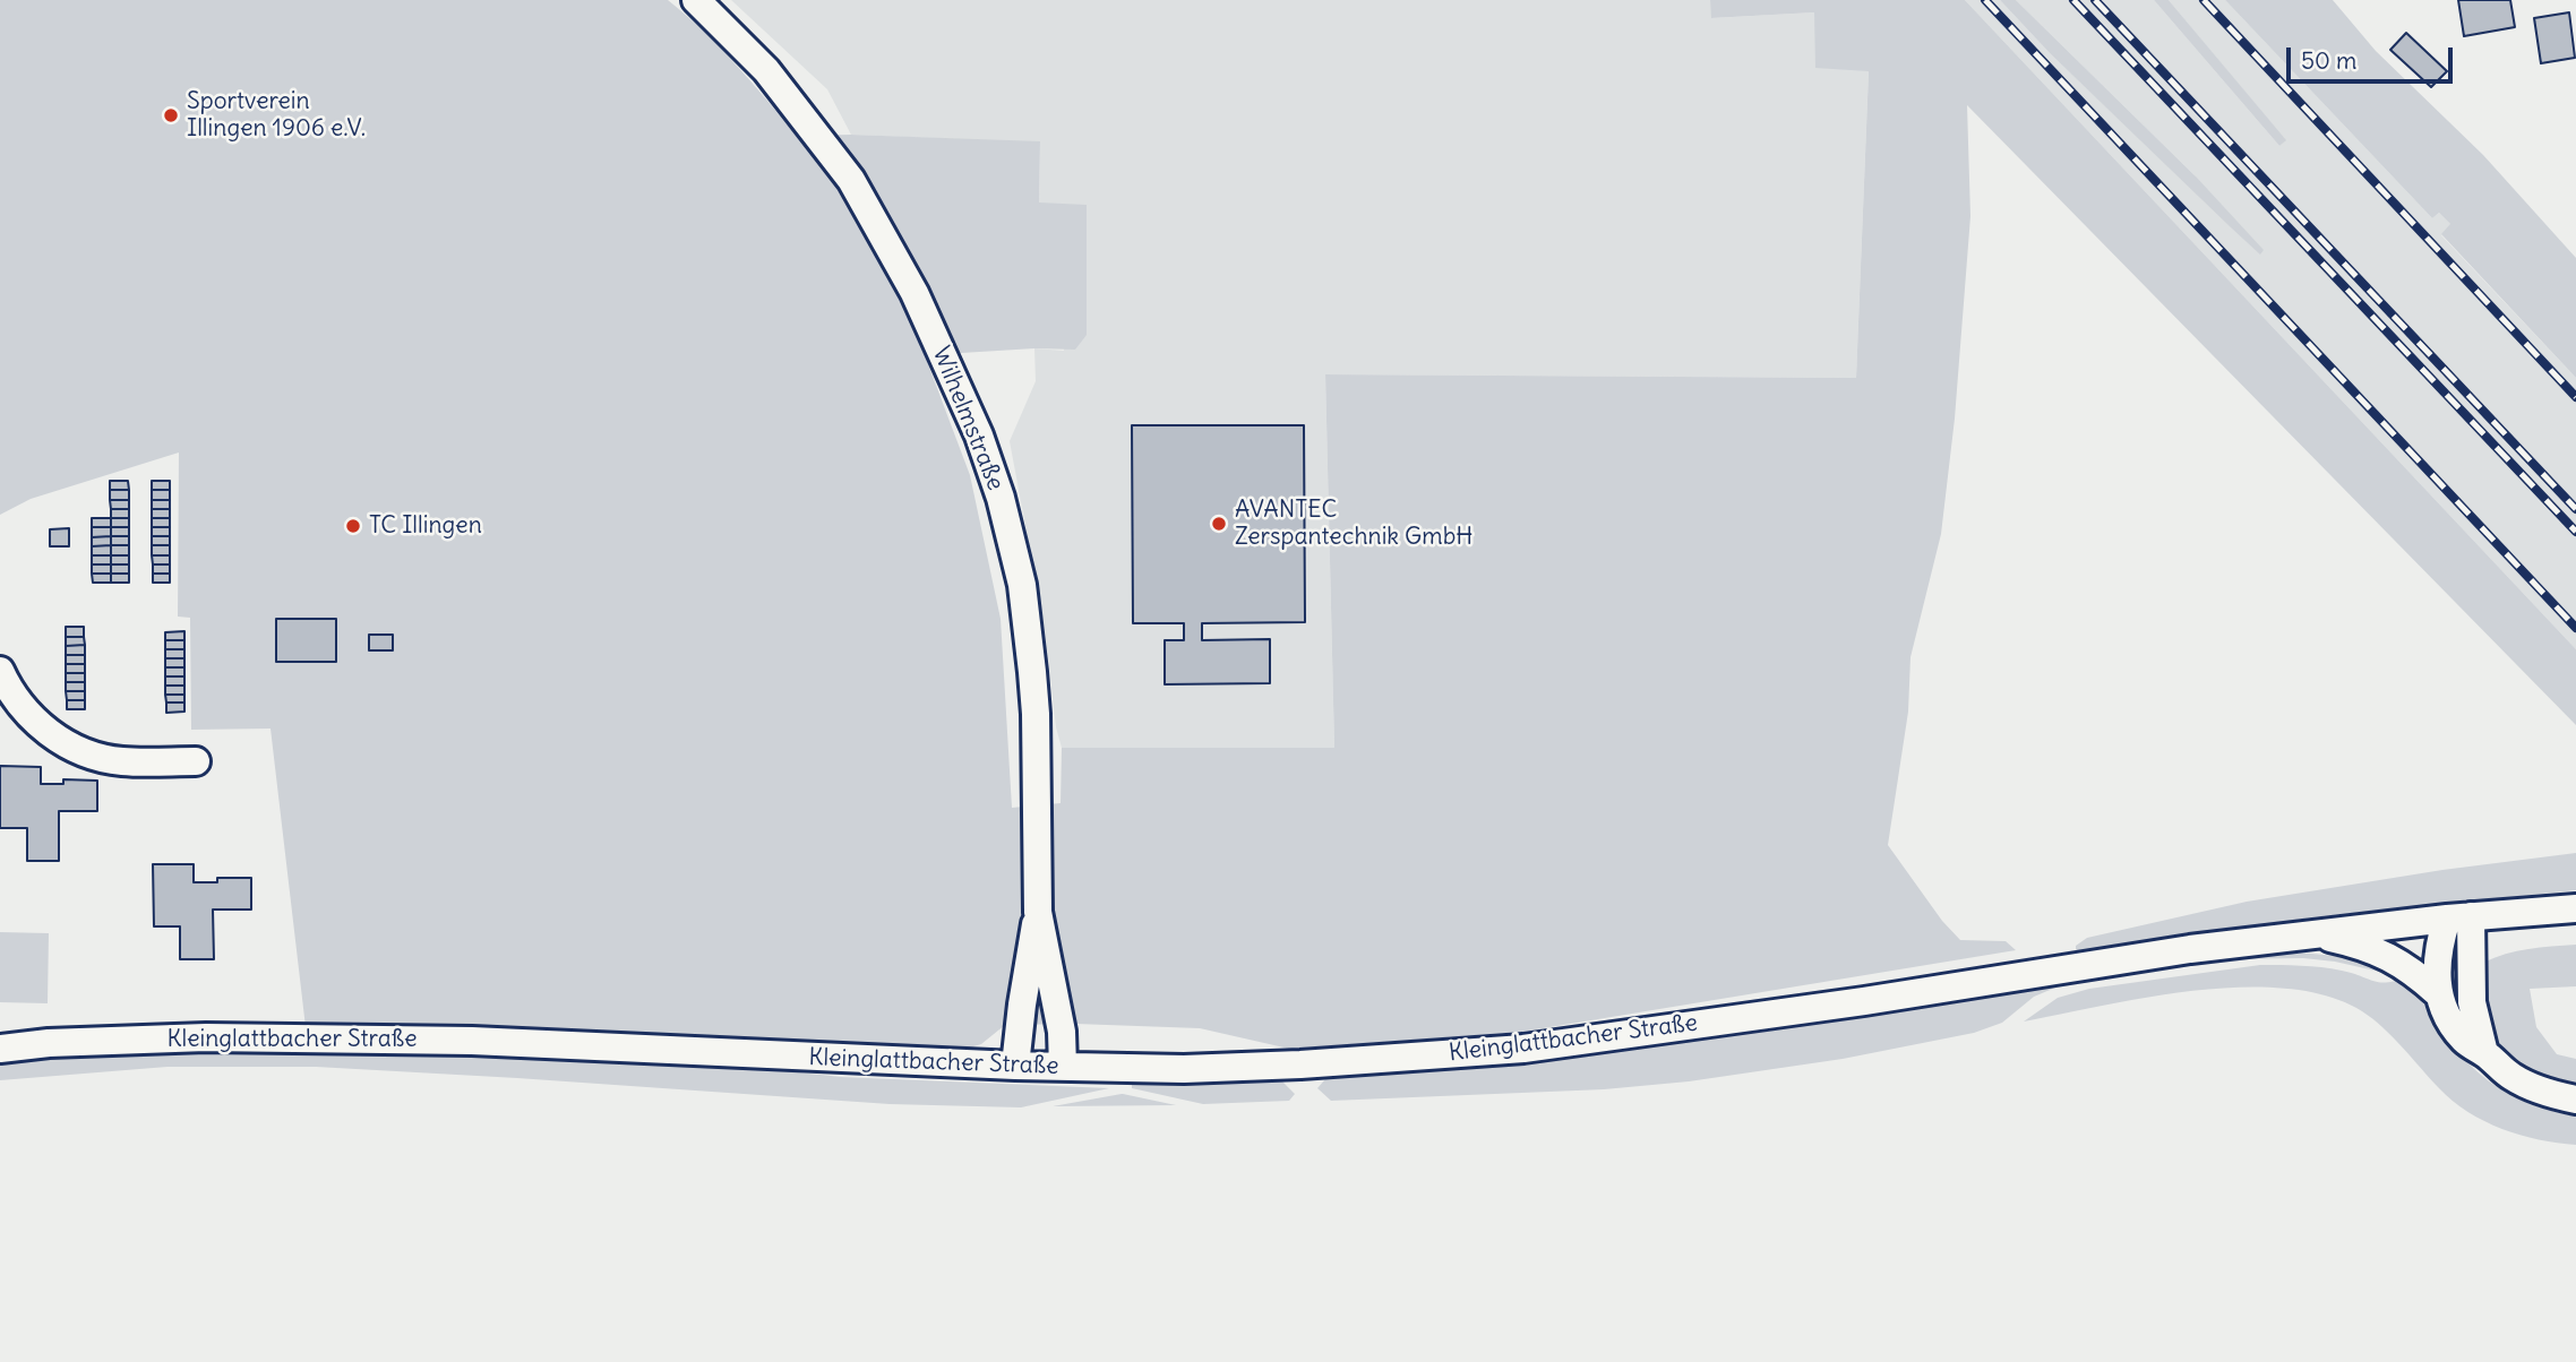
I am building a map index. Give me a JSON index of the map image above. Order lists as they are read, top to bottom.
{
  "streets": {
    "street": ["Wilhelmstraße", "Kleinglattbacher Straße"]
  },
  "crossings": [
    ["Wilhelmstraße", "Kleinglattbacher Straße"]
  ],
  "places": ["Sportverein Illingen 1906 e.V.", "AVANTEC Zerspantechnik GmbH", "TC Illingen"],
  "scale_bar": "50 m"
}
